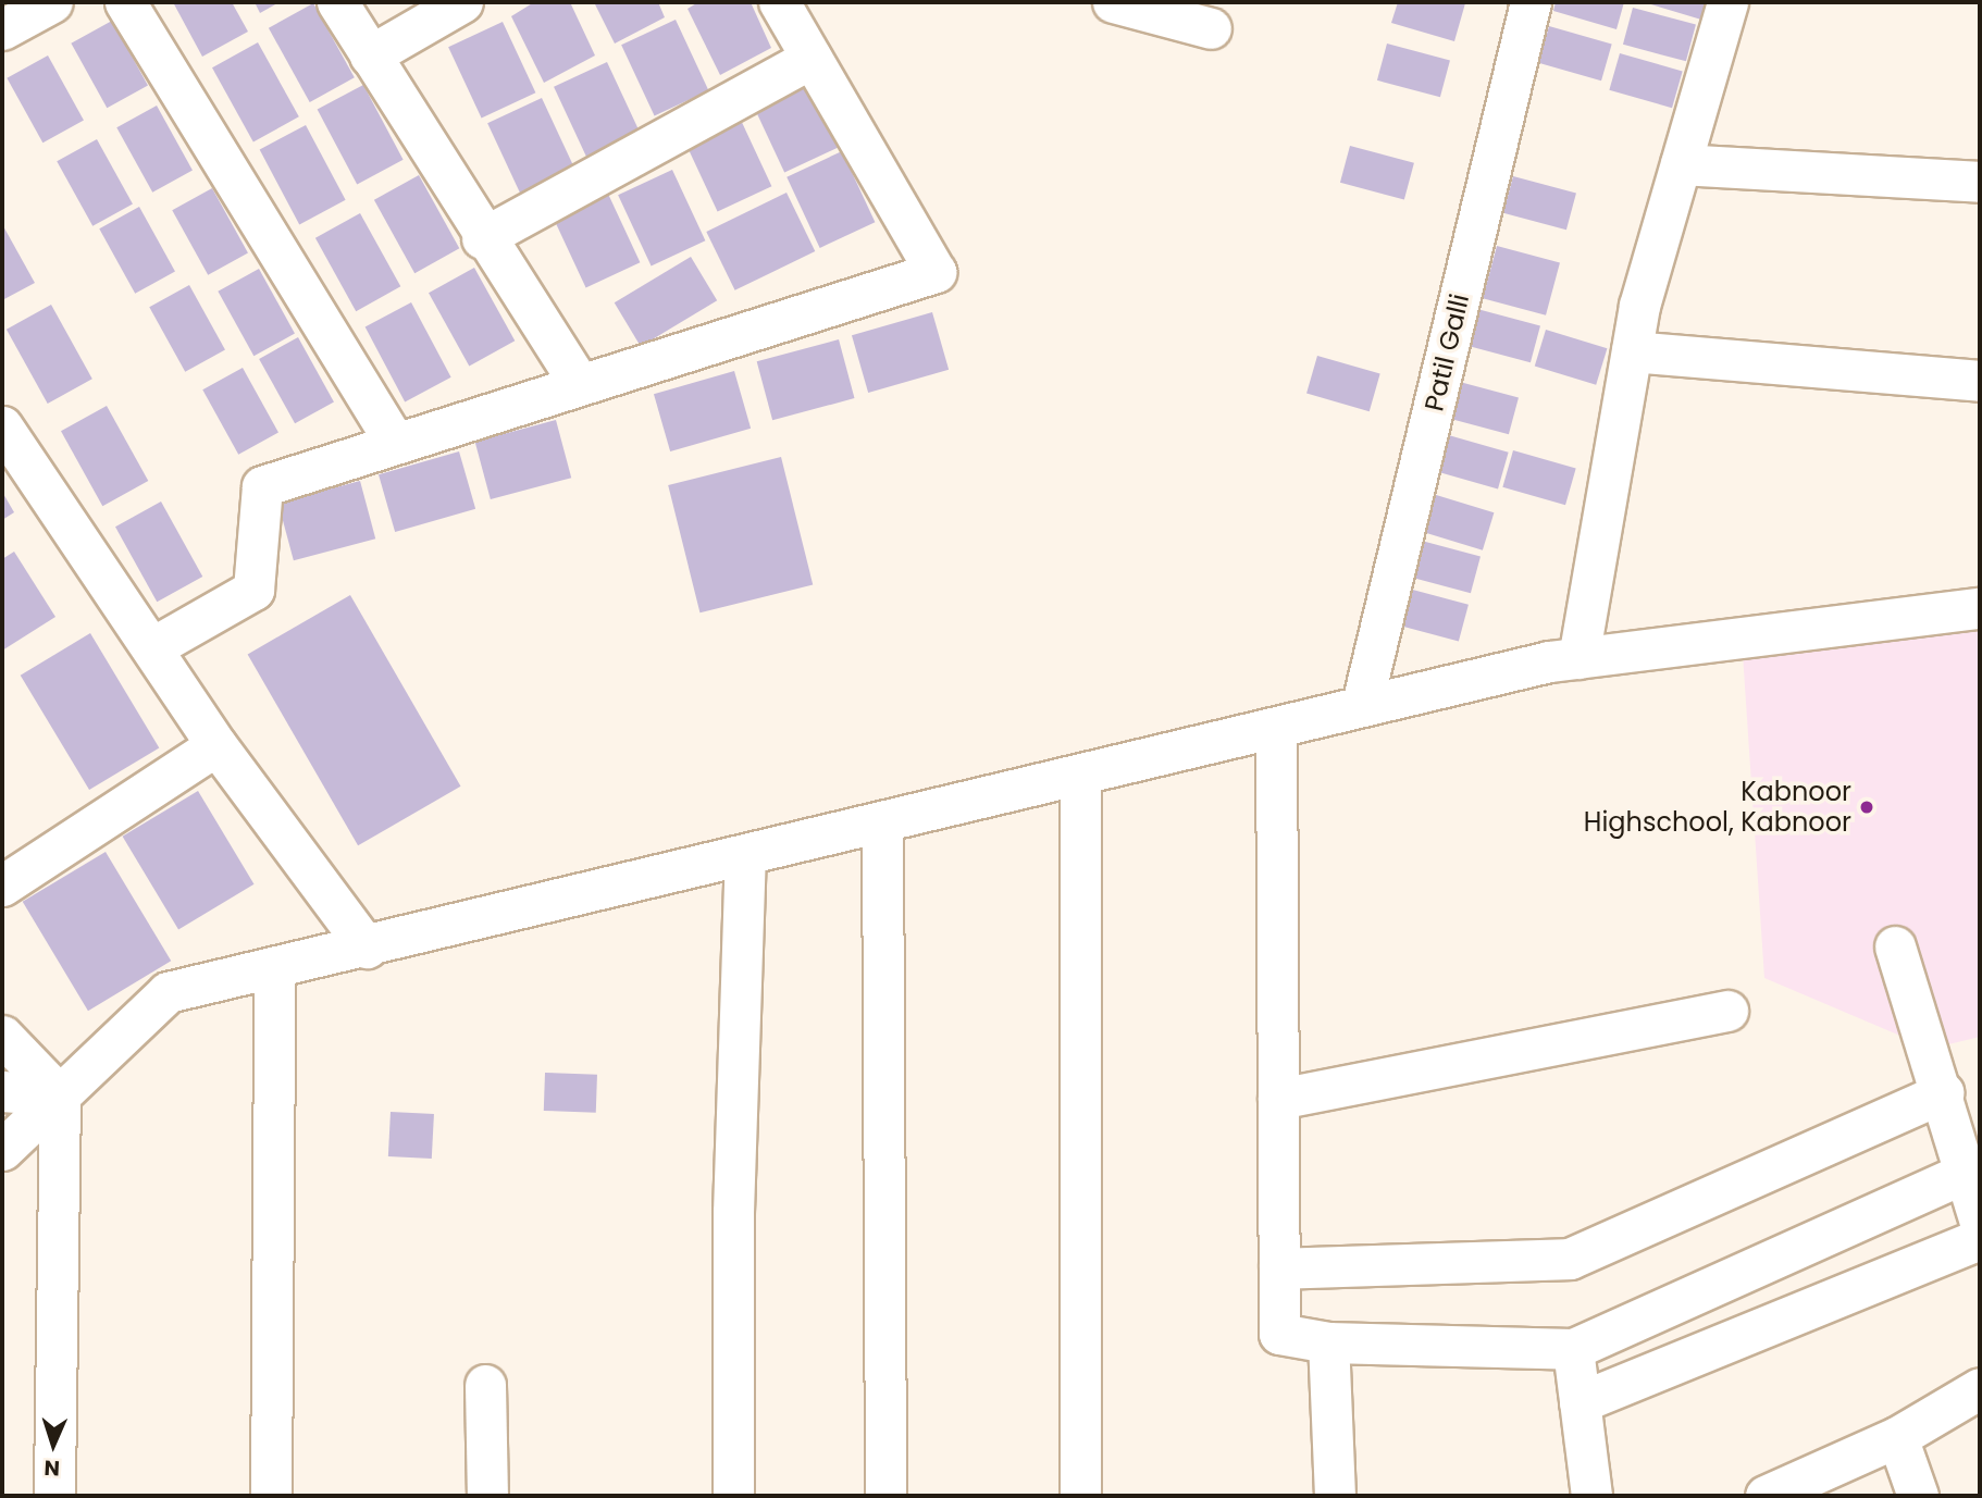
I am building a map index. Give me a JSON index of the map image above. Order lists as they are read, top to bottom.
{
  "streets": {
    "street": ["Patil Galli"]
  },
  "places": ["Kabnoor Highschool, Kabnoor"],
  "north": "bottom"
}
